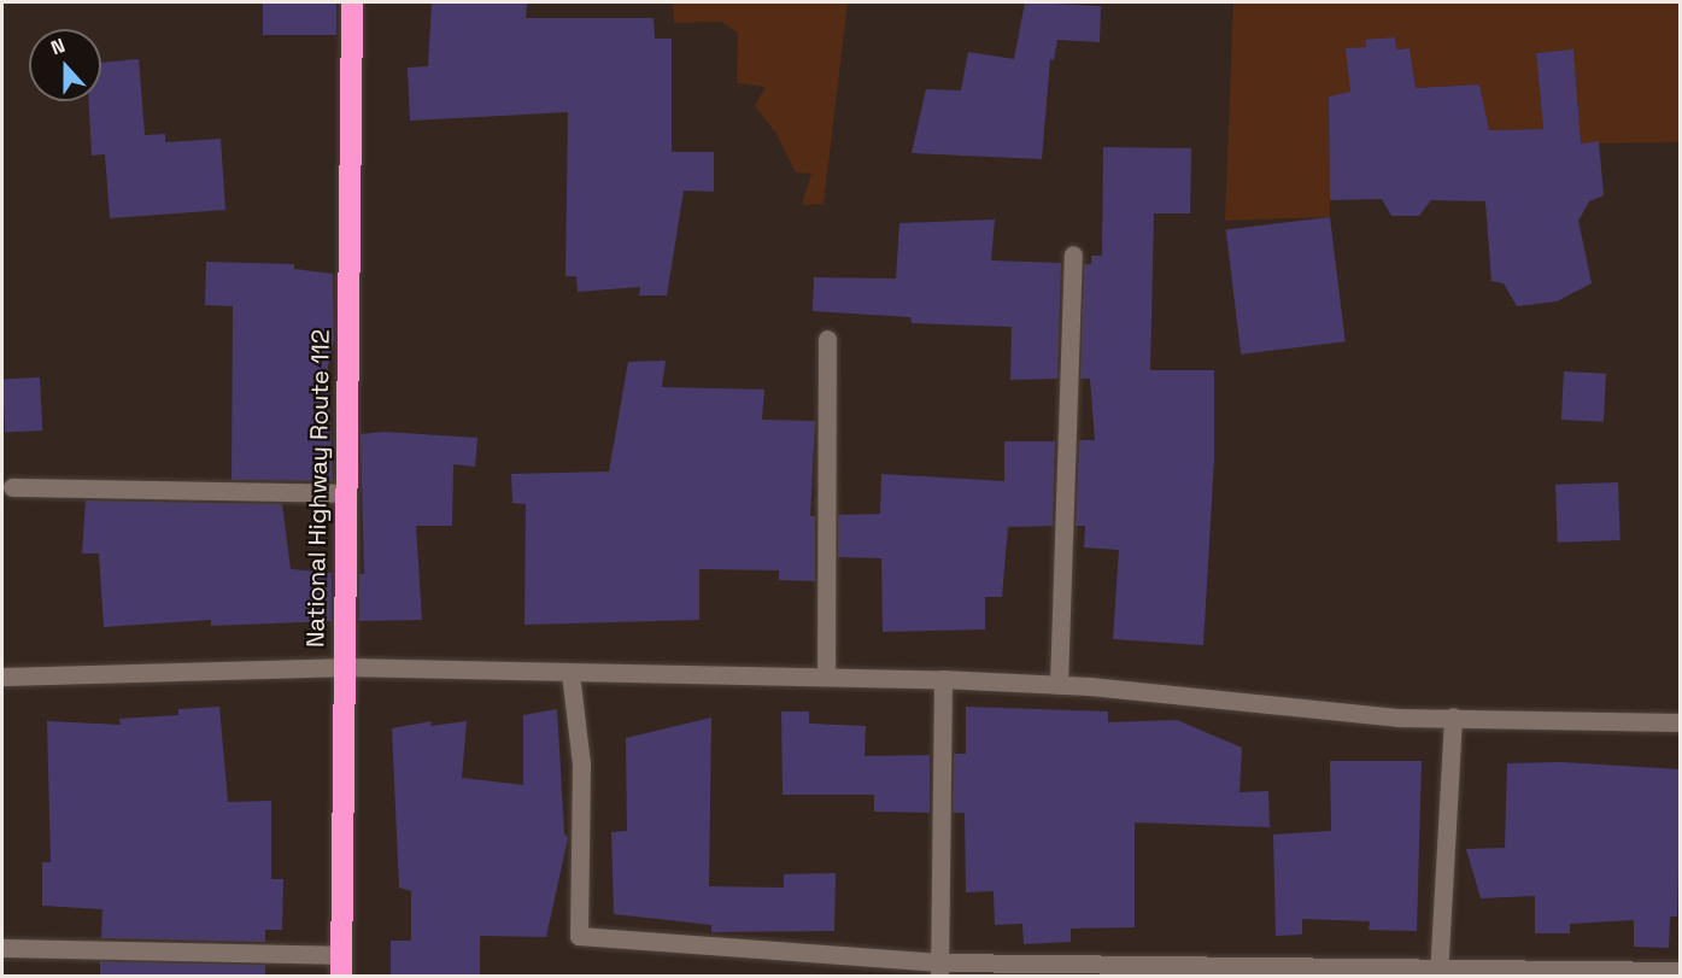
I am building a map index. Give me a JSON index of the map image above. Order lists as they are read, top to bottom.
{
  "streets": {
    "highway": ["National Highway Route 112"]
  },
  "north": "top"
}
